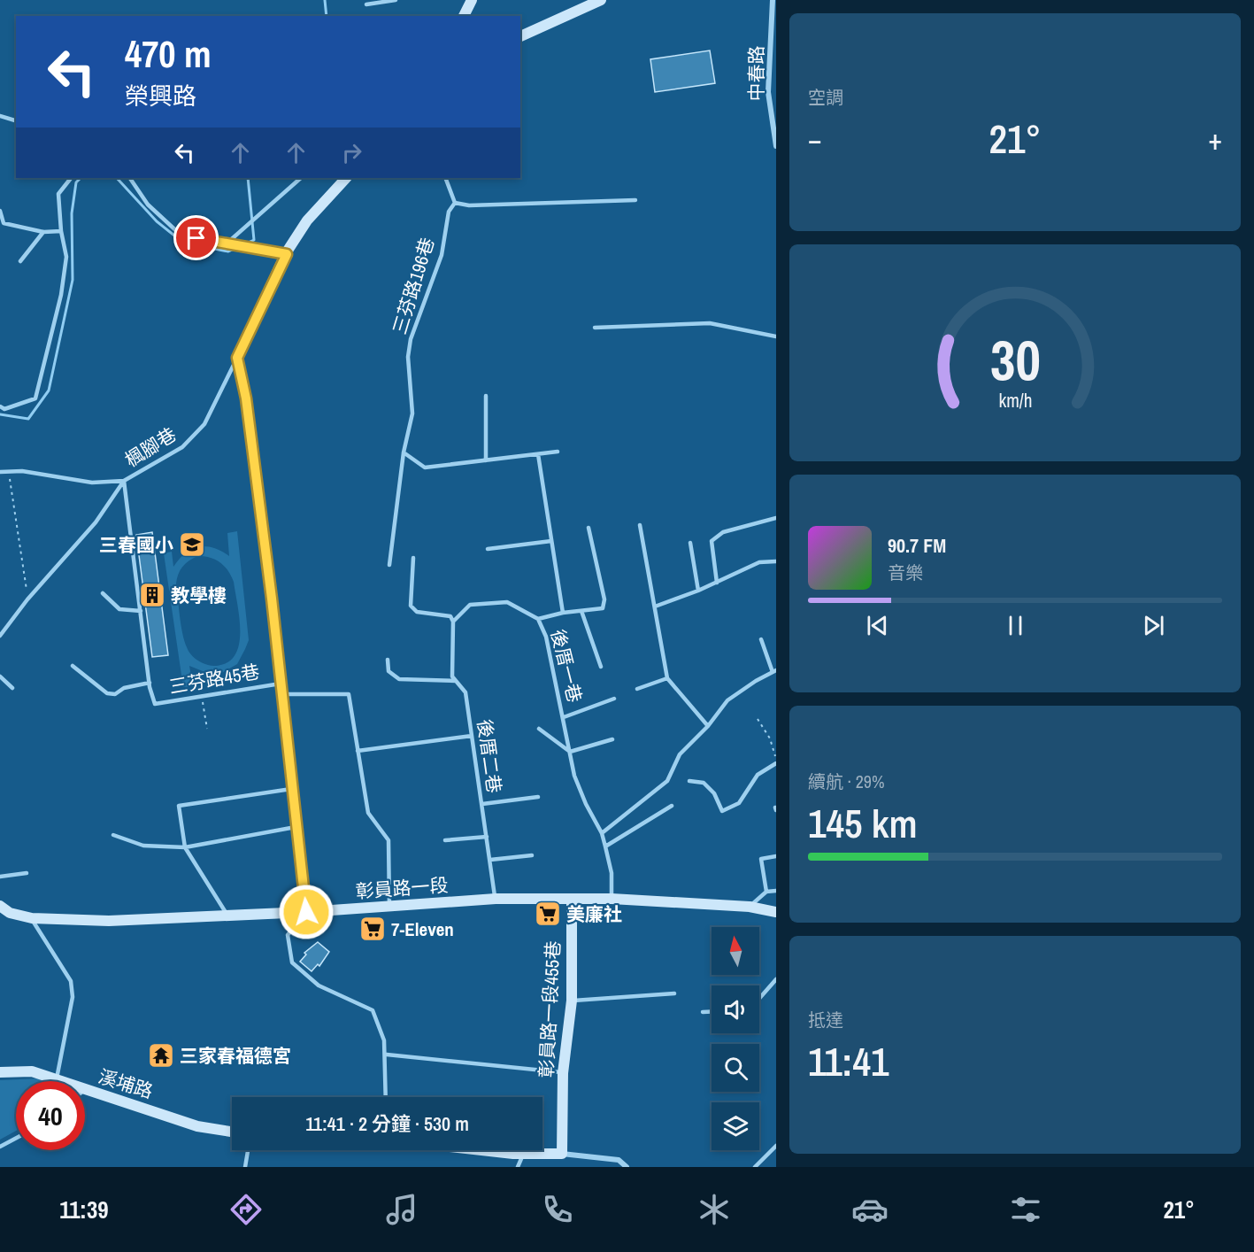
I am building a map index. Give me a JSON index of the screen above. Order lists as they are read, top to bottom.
{
  "streets": {
    "street": [
      "中春路",
      "彰員路一段",
      "彰員路一段455巷",
      "溪埔路"
    ],
    "lane": [
      "三芬路196巷",
      "楓腳巷",
      "後厝一巷",
      "三芬路45巷",
      "後厝二巷"
    ]
  },
  "crossings": [
    ["楓腳巷", "三芬路45巷"],
    ["後厝一巷", "彰員路一段"],
    ["後厝二巷", "彰員路一段"],
    ["彰員路一段", "彰員路一段455巷"]
  ],
  "places": {
    "school or university": ["三春國小"],
    "building": ["教學樓"],
    "supermarket": ["美廉社", "7-Eleven"],
    "temple": ["三家春福德宮"]
  },
  "north": "top",
  "page": {
    "tile": [
      "空調",
      ["續航 · 29%", "145 km"],
      ["抵達", "11:41"]
    ],
    "turn": ["470 m", "榮興路"],
    "heat": ["−", "21°", "+"],
    "song": ["90.7 FM", "音樂"],
    "limit": "40",
    "trip": "11:41 · 2 分鐘 · 530 m",
    "tabs": ["11:39", "21°"],
    "gauge": ["30", "km/h"]
  }
}
